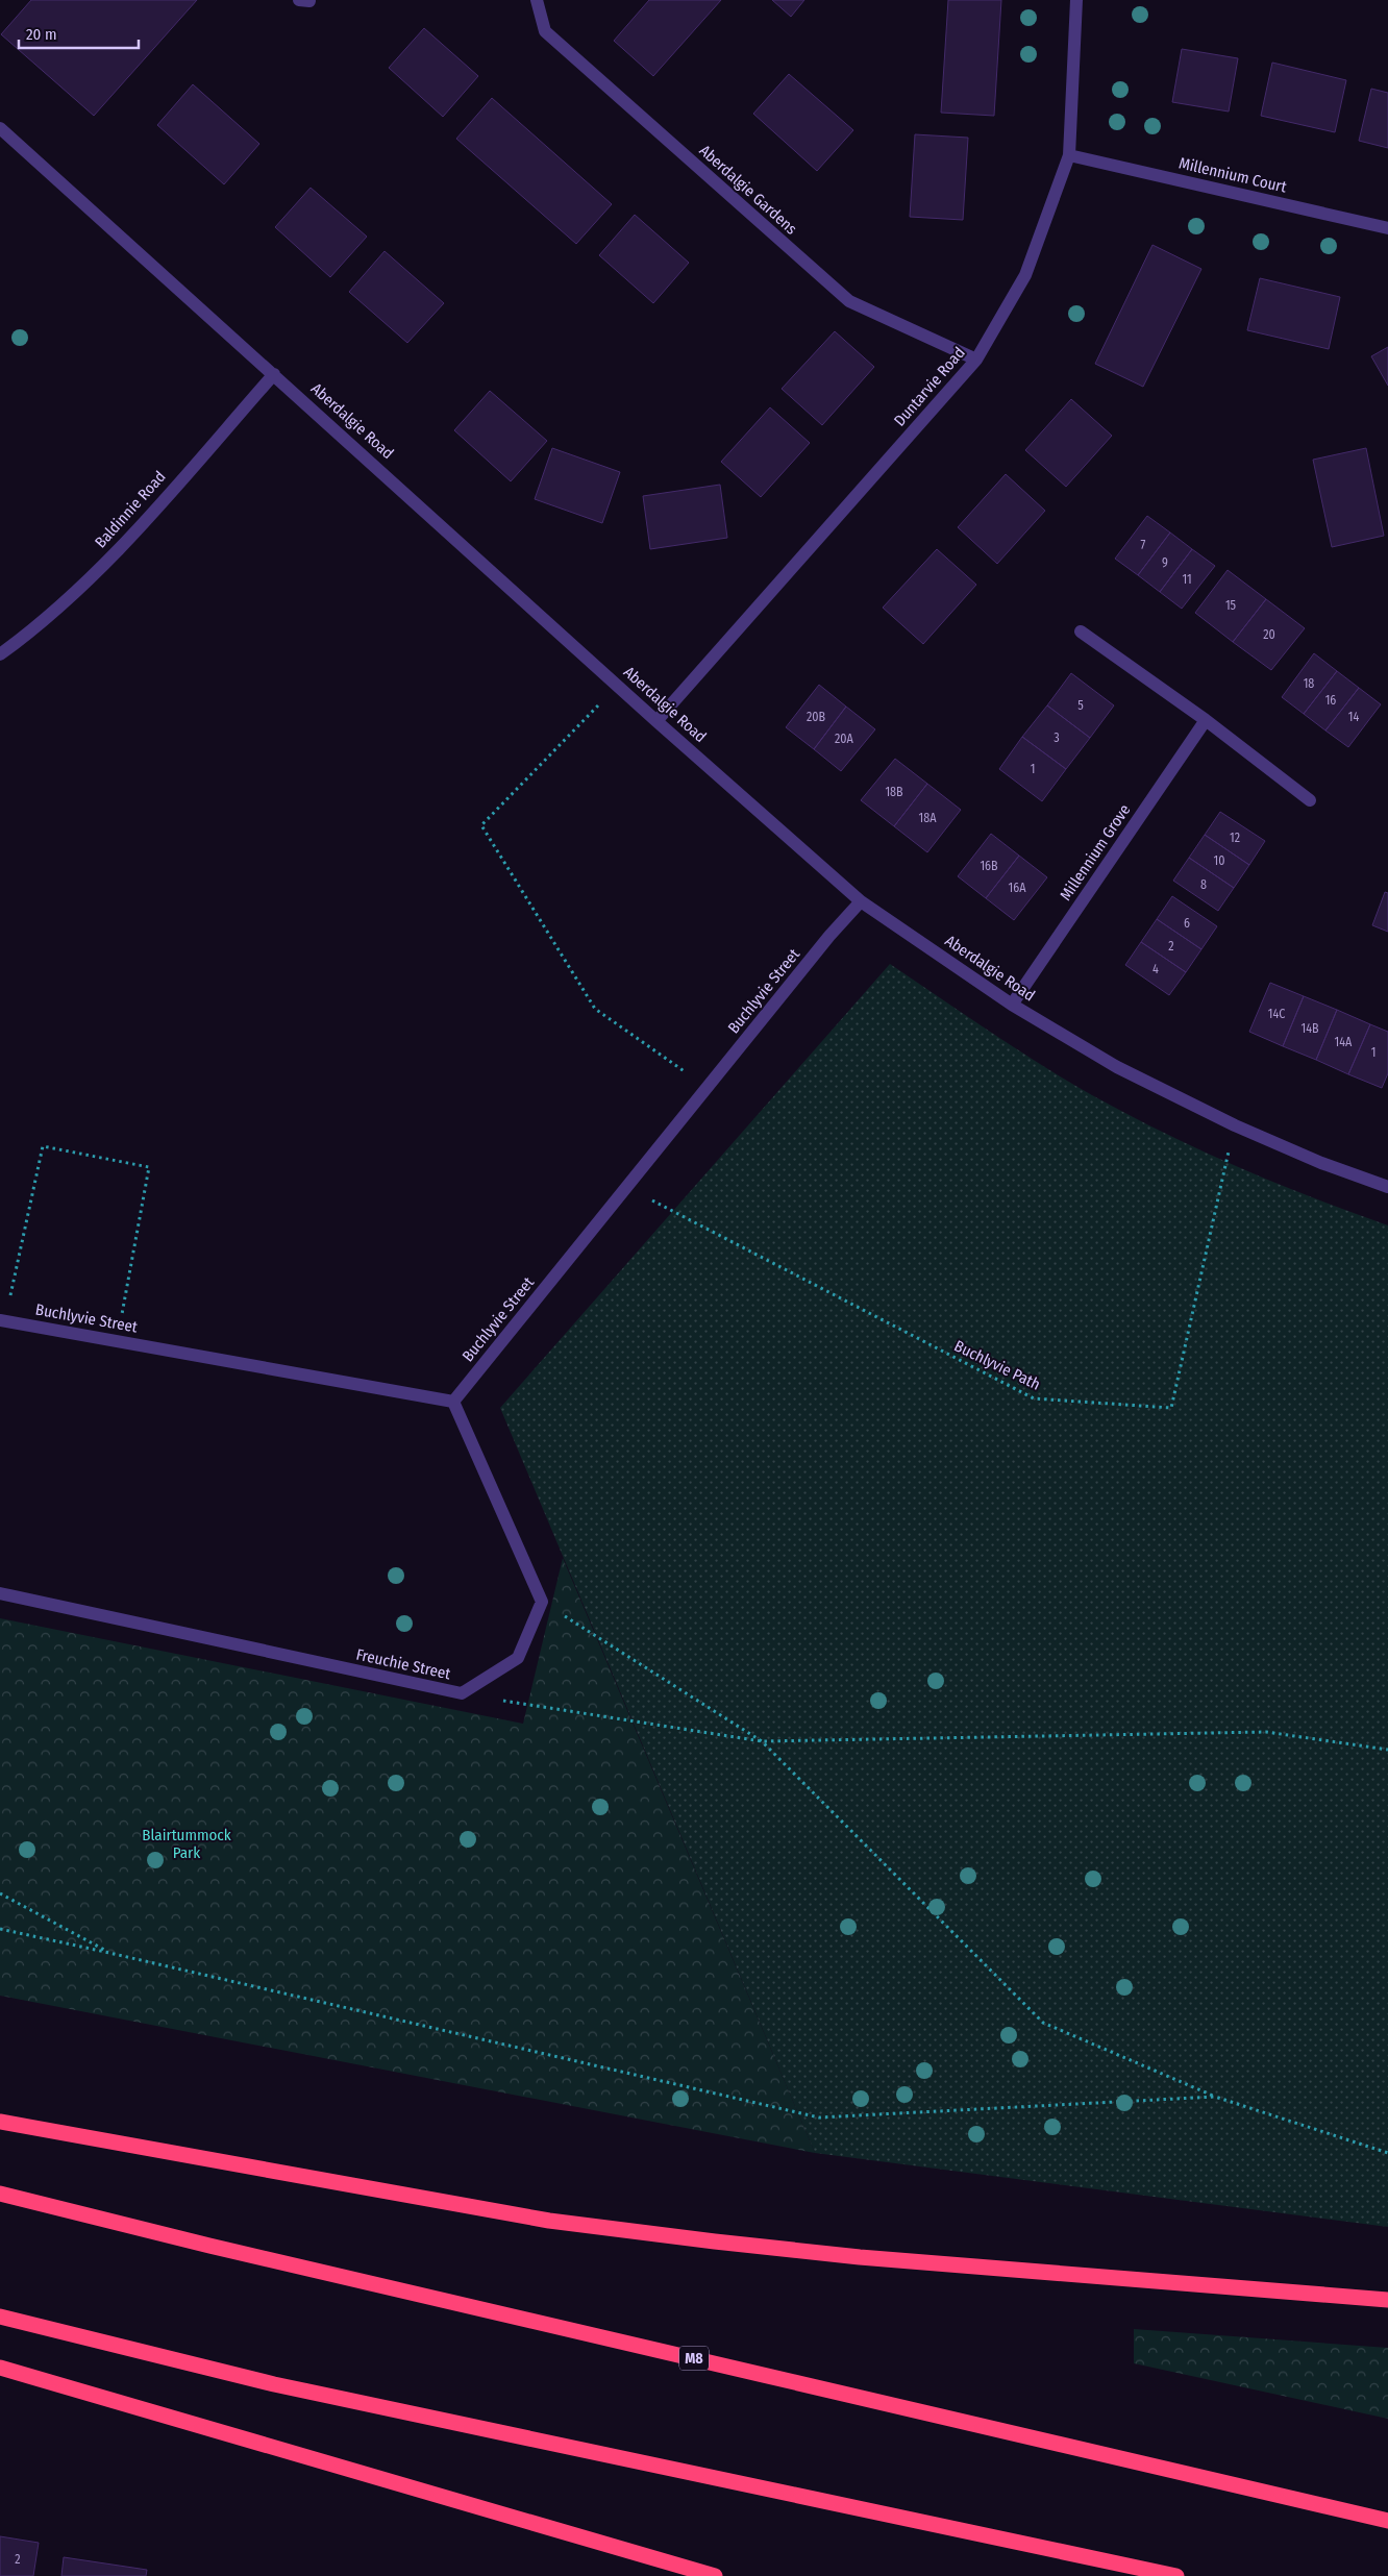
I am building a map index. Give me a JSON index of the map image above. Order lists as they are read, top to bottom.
{
  "streets": {
    "highway": ["M8"],
    "street": [
      "Millennium Court",
      "Aberdalgie Gardens",
      "Duntarvie Road",
      "Aberdalgie Road",
      "Baldinnie Road",
      "Millennium Grove",
      "Buchlyvie Street",
      "Freuchie Street"
    ],
    "path": ["Buchlyvie Path"]
  },
  "crossings": [
    ["Millennium Court", "Duntarvie Road"],
    ["Aberdalgie Gardens", "Duntarvie Road"],
    ["Duntarvie Road", "Aberdalgie Road"],
    ["Aberdalgie Road", "Baldinnie Road"],
    ["Aberdalgie Road", "Millennium Grove"],
    ["Aberdalgie Road", "Buchlyvie Street"],
    ["Aberdalgie Road", "Buchlyvie Path"],
    ["Buchlyvie Street", "Buchlyvie Path"]
  ],
  "parks": ["Blairtummock Park"],
  "house_numbers": [
    "7",
    "9",
    "11",
    "15",
    "20",
    "18",
    "16",
    "5",
    "20B",
    "14",
    "3",
    "20A",
    "1",
    "18B",
    "18A",
    "12",
    "10",
    "16B",
    "8",
    "16A",
    "6",
    "2",
    "4",
    "14C",
    "14B",
    "14A",
    "1",
    "2"
  ],
  "scale_bar": "20 m"
}
